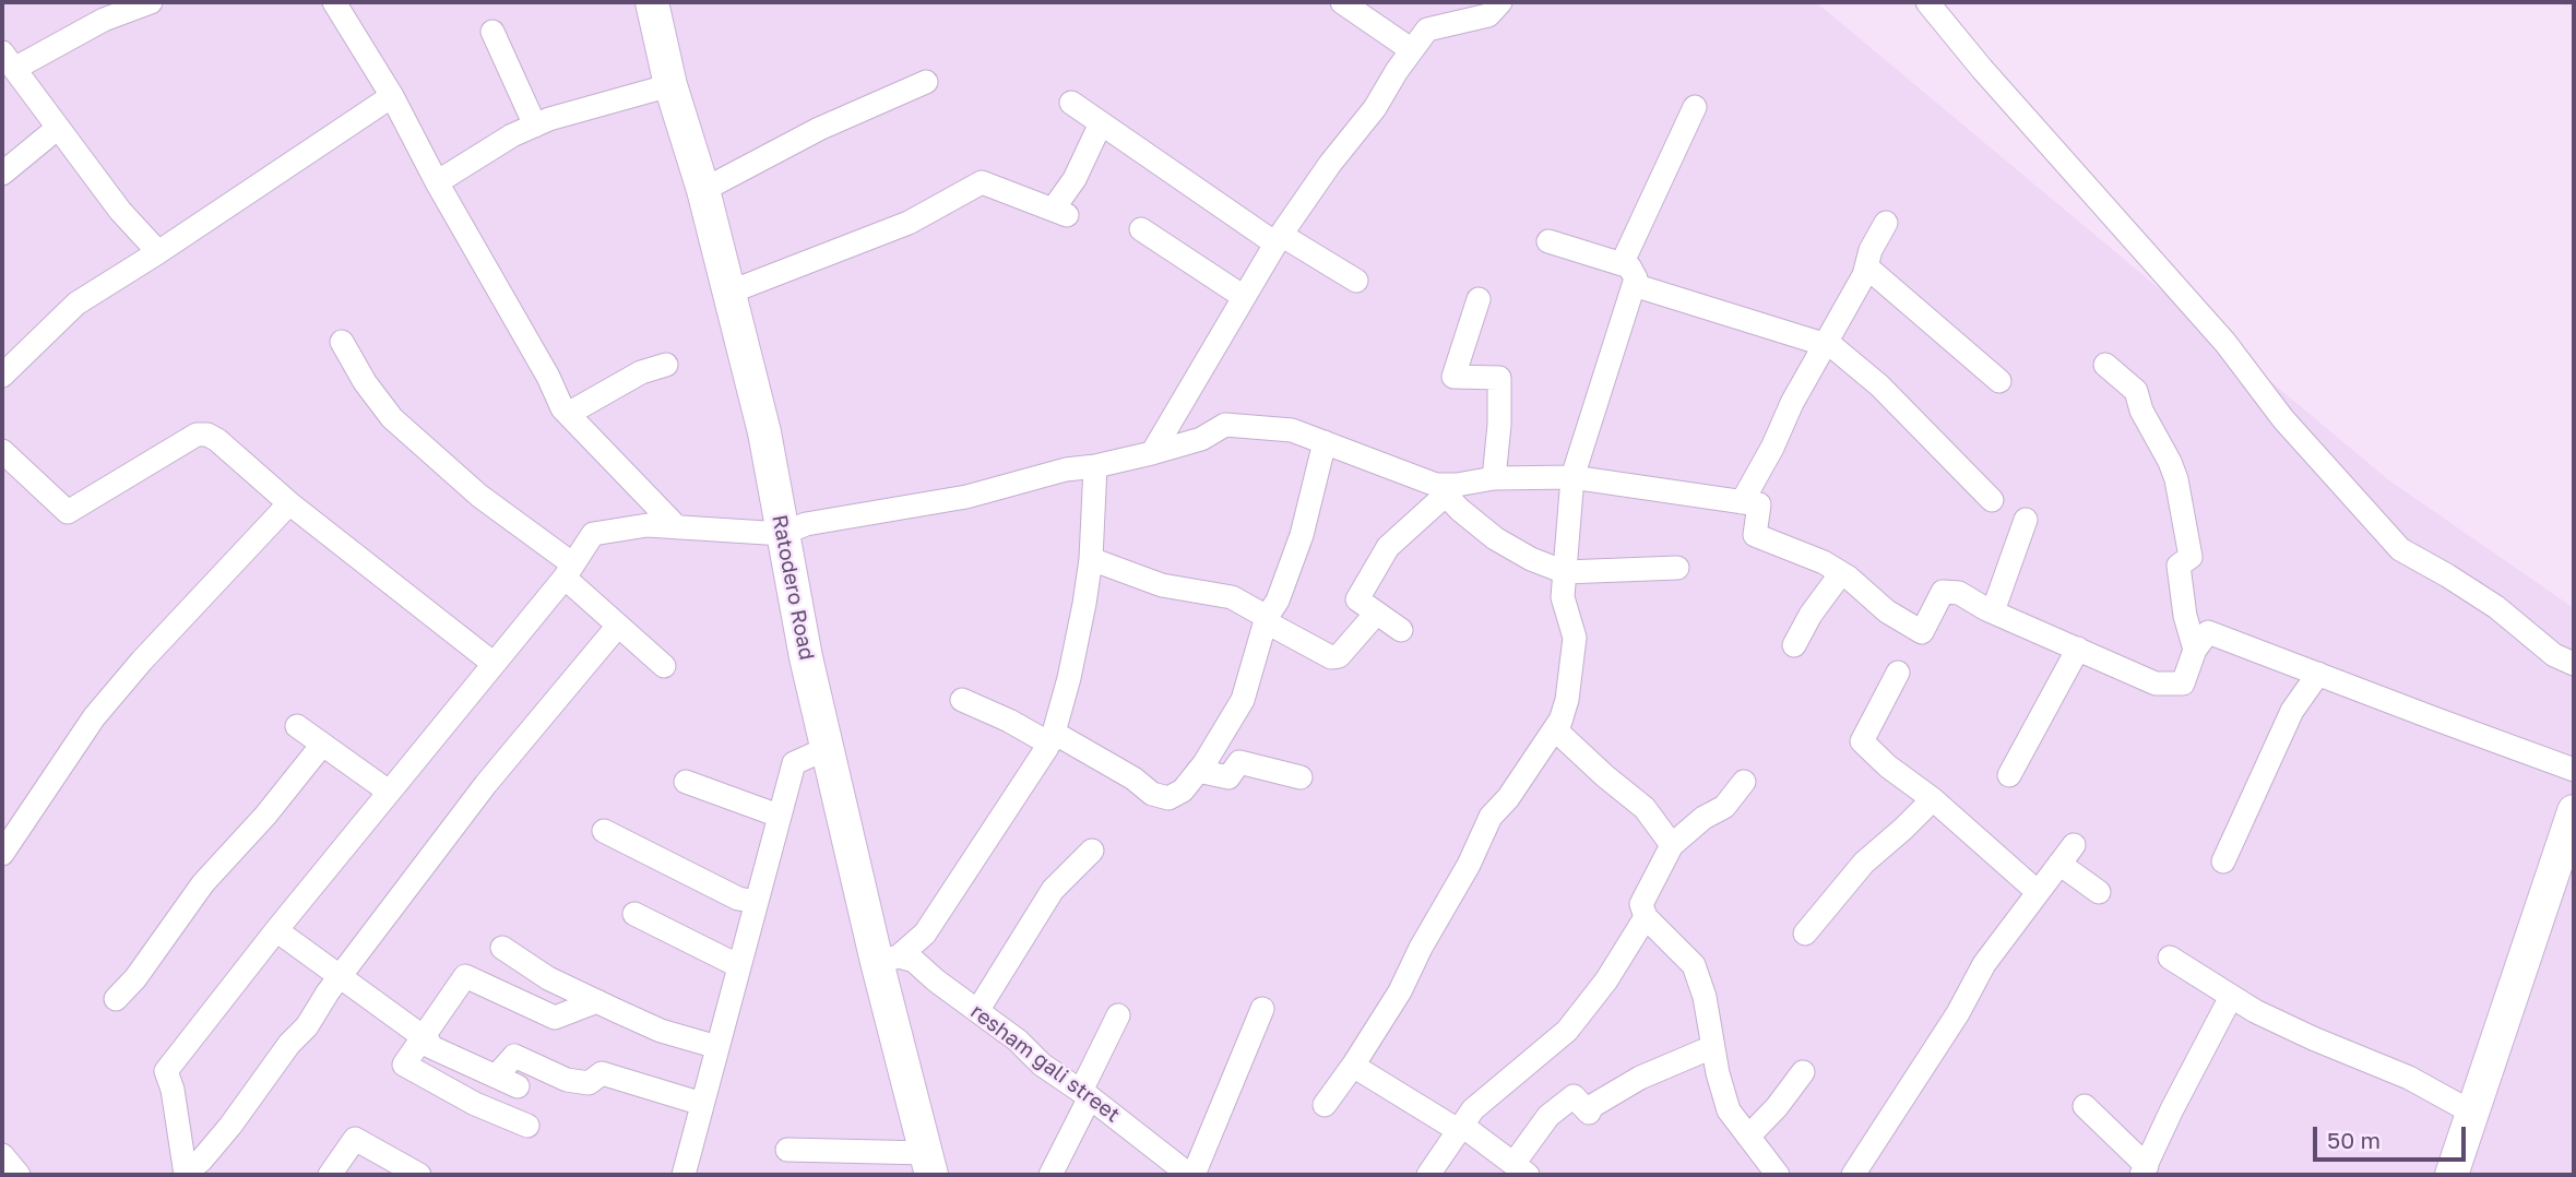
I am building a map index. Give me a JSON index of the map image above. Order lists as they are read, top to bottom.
{
  "streets": {
    "main road": ["Ratodero Road"],
    "street": ["resham gali street"]
  },
  "crossings": [
    ["Ratodero Road", "resham gali street"]
  ],
  "scale_bar": "50 m"
}
